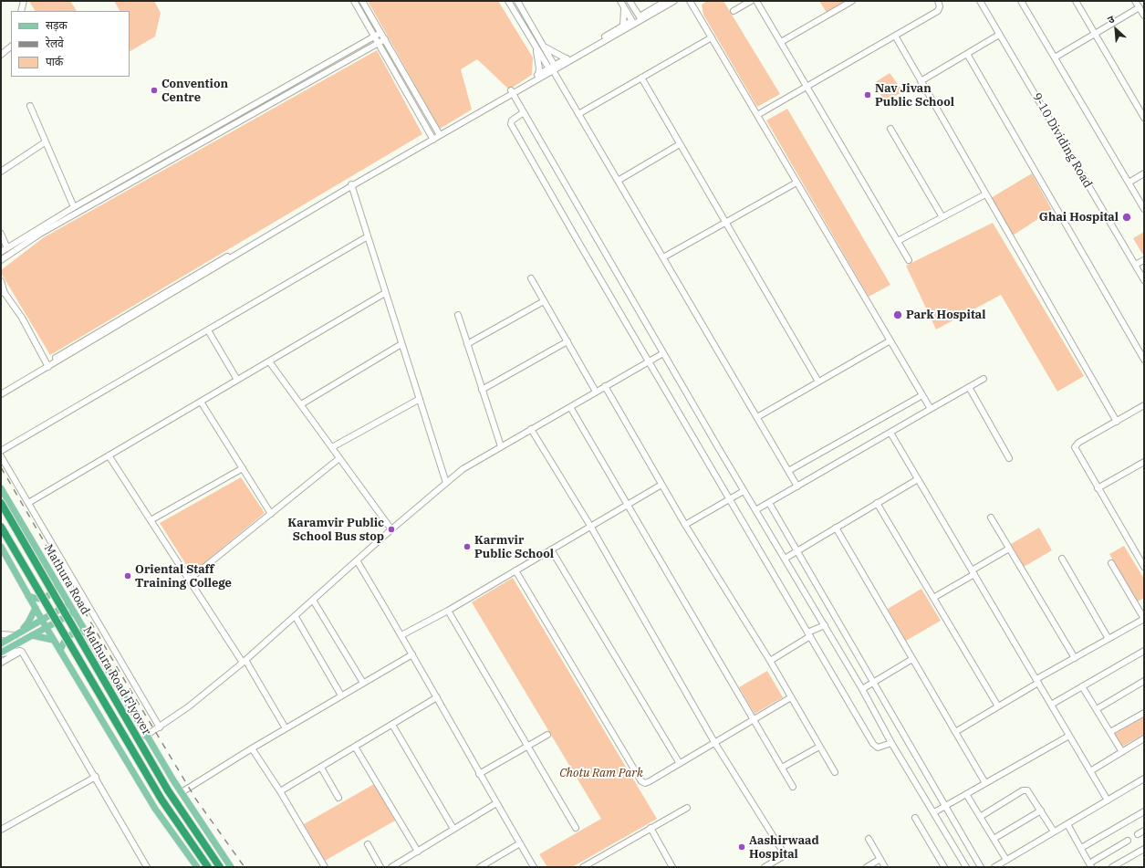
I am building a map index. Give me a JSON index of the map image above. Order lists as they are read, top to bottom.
{
  "streets": {
    "highway": ["Mathura Road Flyover"],
    "main road": ["Mathura Road"],
    "street": ["9-10 Dividing Road"]
  },
  "parks": ["Chotu Ram Park"],
  "places": [
    "Convention Centre",
    "Nav Jivan Public School",
    "Ghai Hospital",
    "Park Hospital",
    "Karamvir Public School Bus stop",
    "Karmvir Public School",
    "Oriental Staff Training College",
    "Aashirwaad Hospital"
  ],
  "legend": ["सड़क", "रेलवे", "पार्क"],
  "north": "top left"
}
